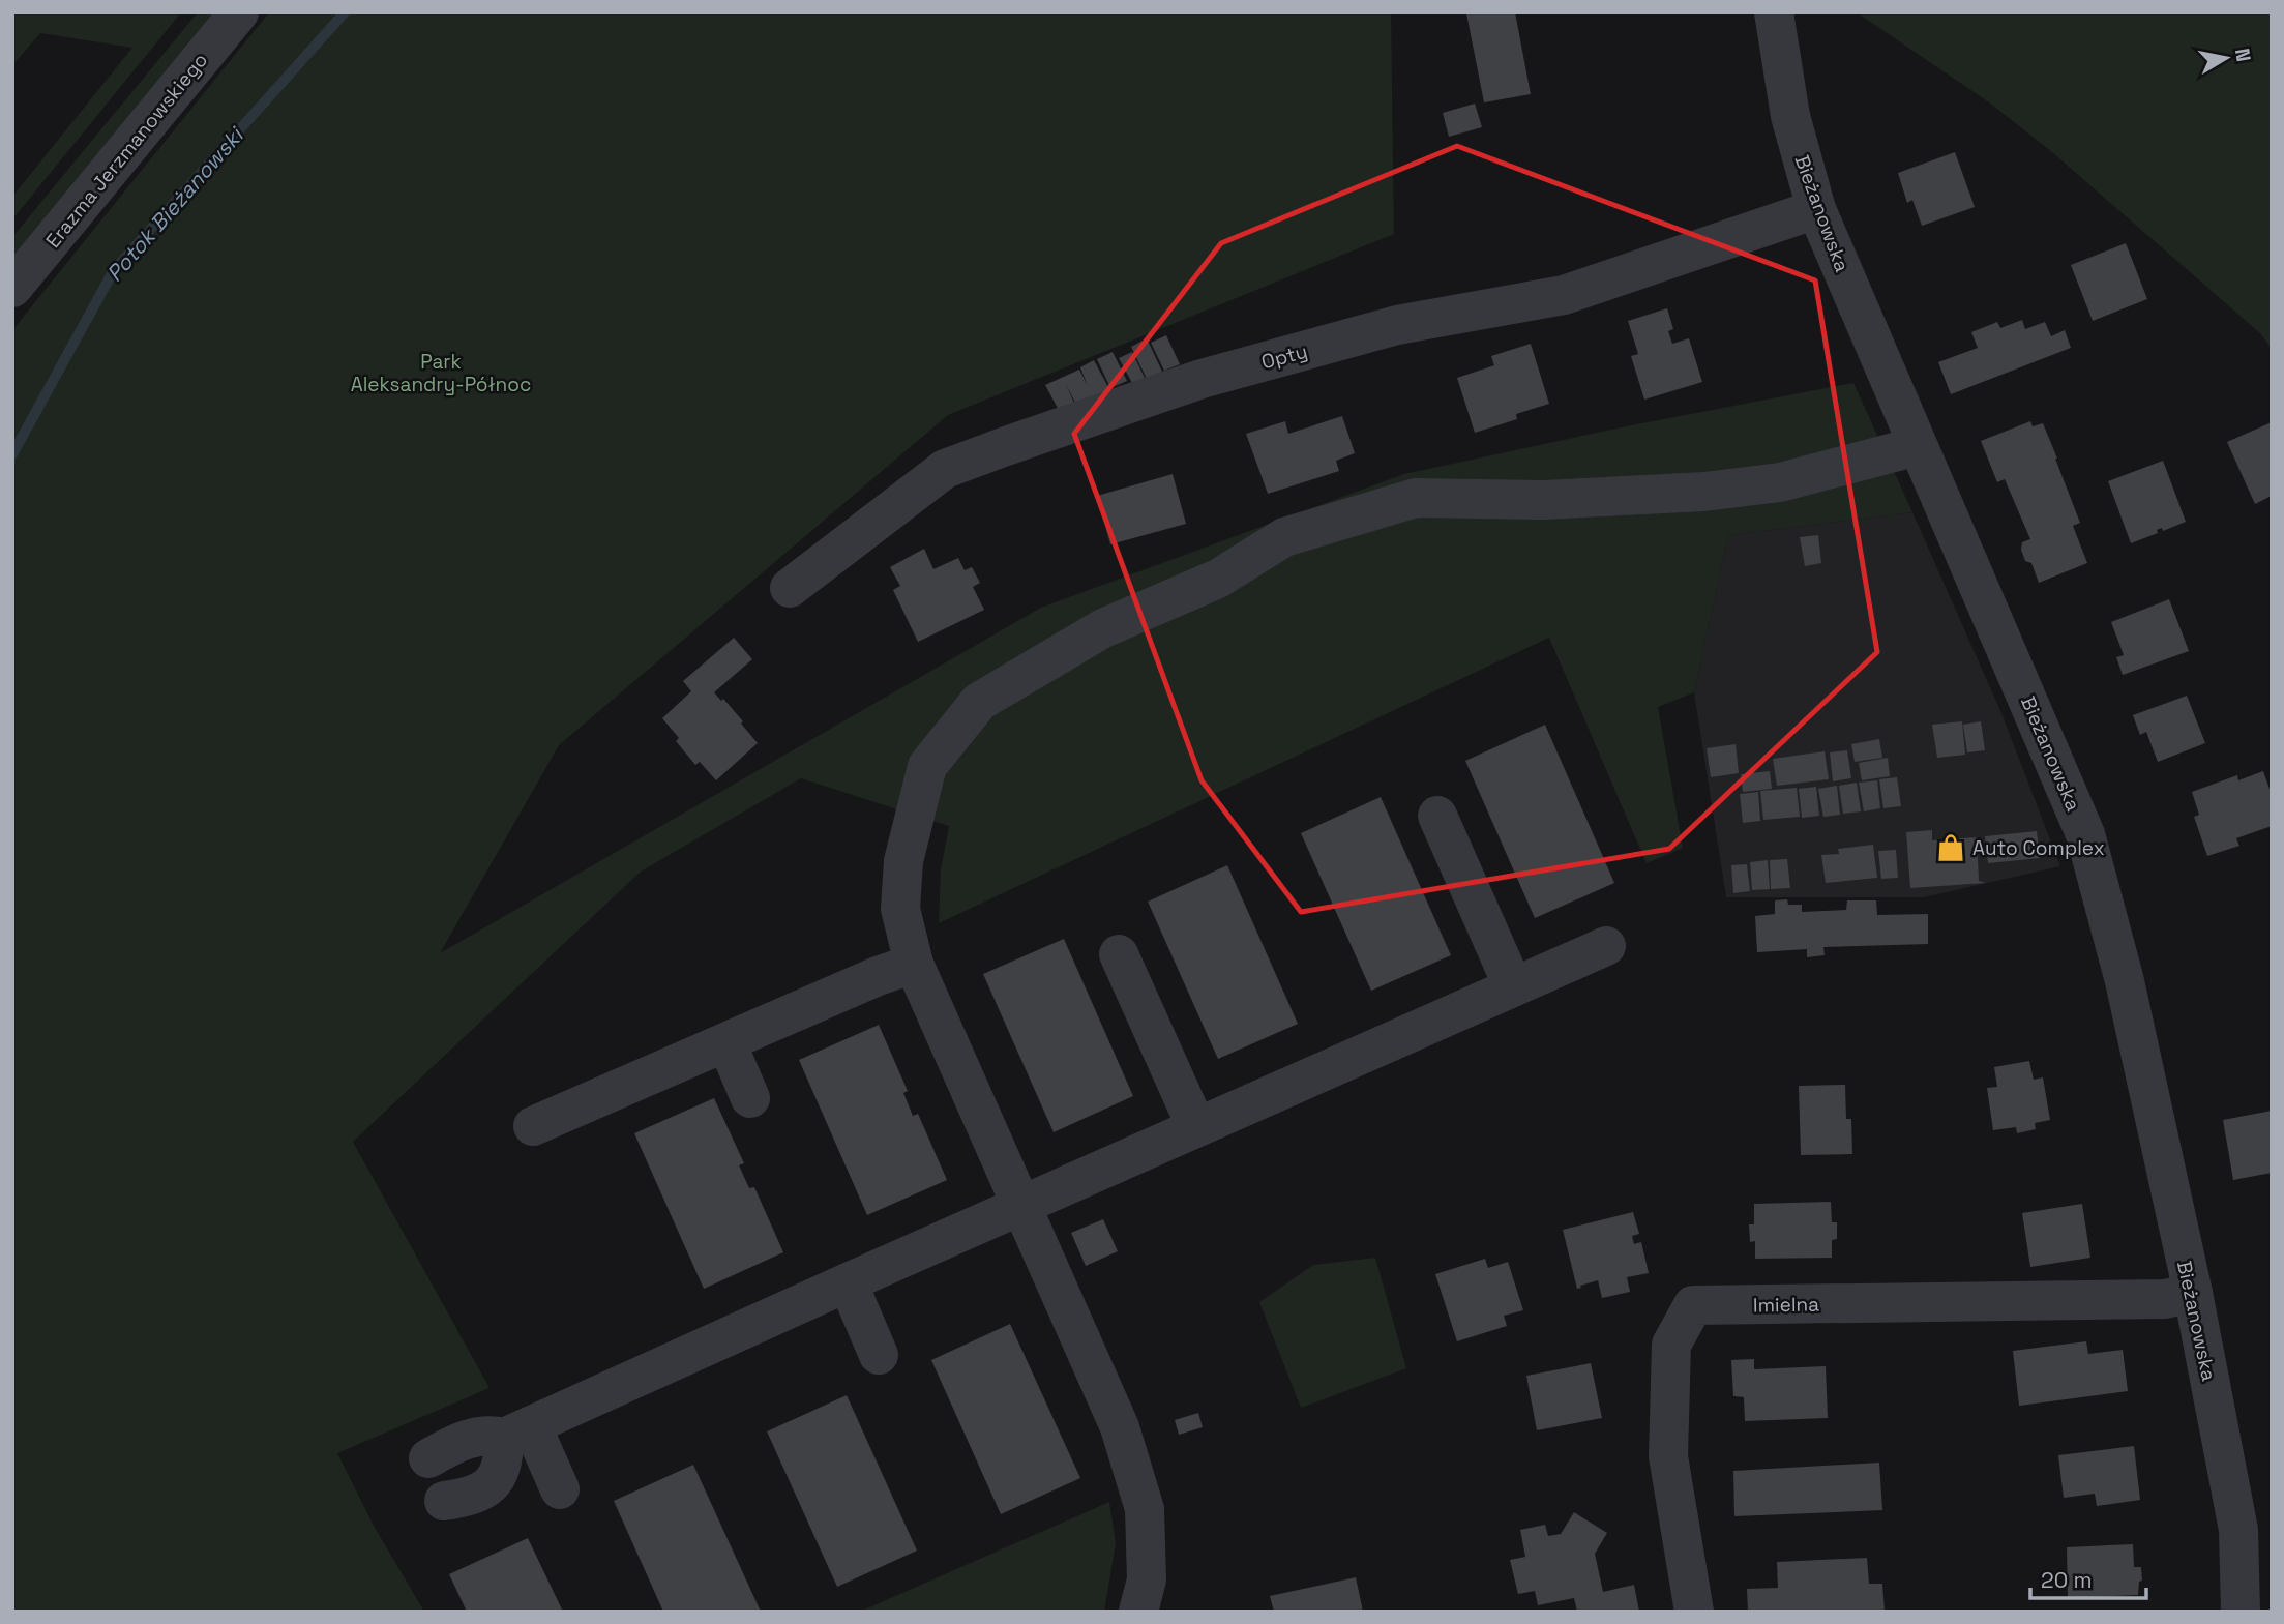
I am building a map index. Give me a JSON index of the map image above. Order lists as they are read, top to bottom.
{
  "streets": {
    "street": [
      "Erazma Jerzmanowskiego",
      "Bieżanowska",
      "Opty",
      "Imielna"
    ]
  },
  "crossings": [
    ["Bieżanowska", "Opty"],
    ["Bieżanowska", "Imielna"]
  ],
  "water": ["Potok Bieżanowski"],
  "parks": ["Park Aleksandry-Północ"],
  "places": {
    "shop": ["Auto Complex"]
  },
  "scale_bar": "20 m",
  "north": "right"
}
